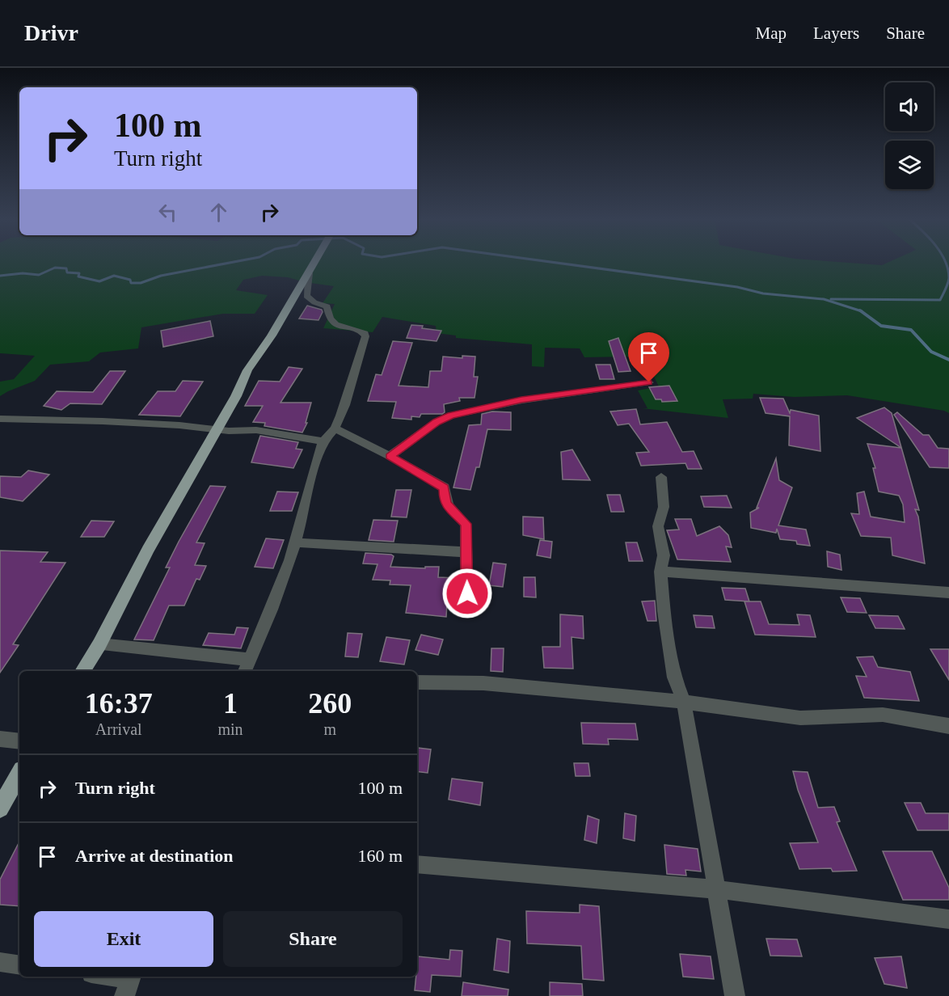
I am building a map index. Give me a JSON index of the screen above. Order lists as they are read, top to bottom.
{
  "page": {
    "header": "Drivr",
    "nav": ["Map", "Layers", "Share"],
    "turn": ["100 m", "Turn right"],
    "eta": [
      "16:37",
      "Arrival",
      "1",
      "min",
      "260",
      "m"
    ],
    "list": [
      {
        "name": "Turn right",
        "value": "100 m"
      },
      {
        "name": "Arrive at destination",
        "value": "160 m"
      }
    ],
    "buttons": ["Exit", "Share"]
  }
}
